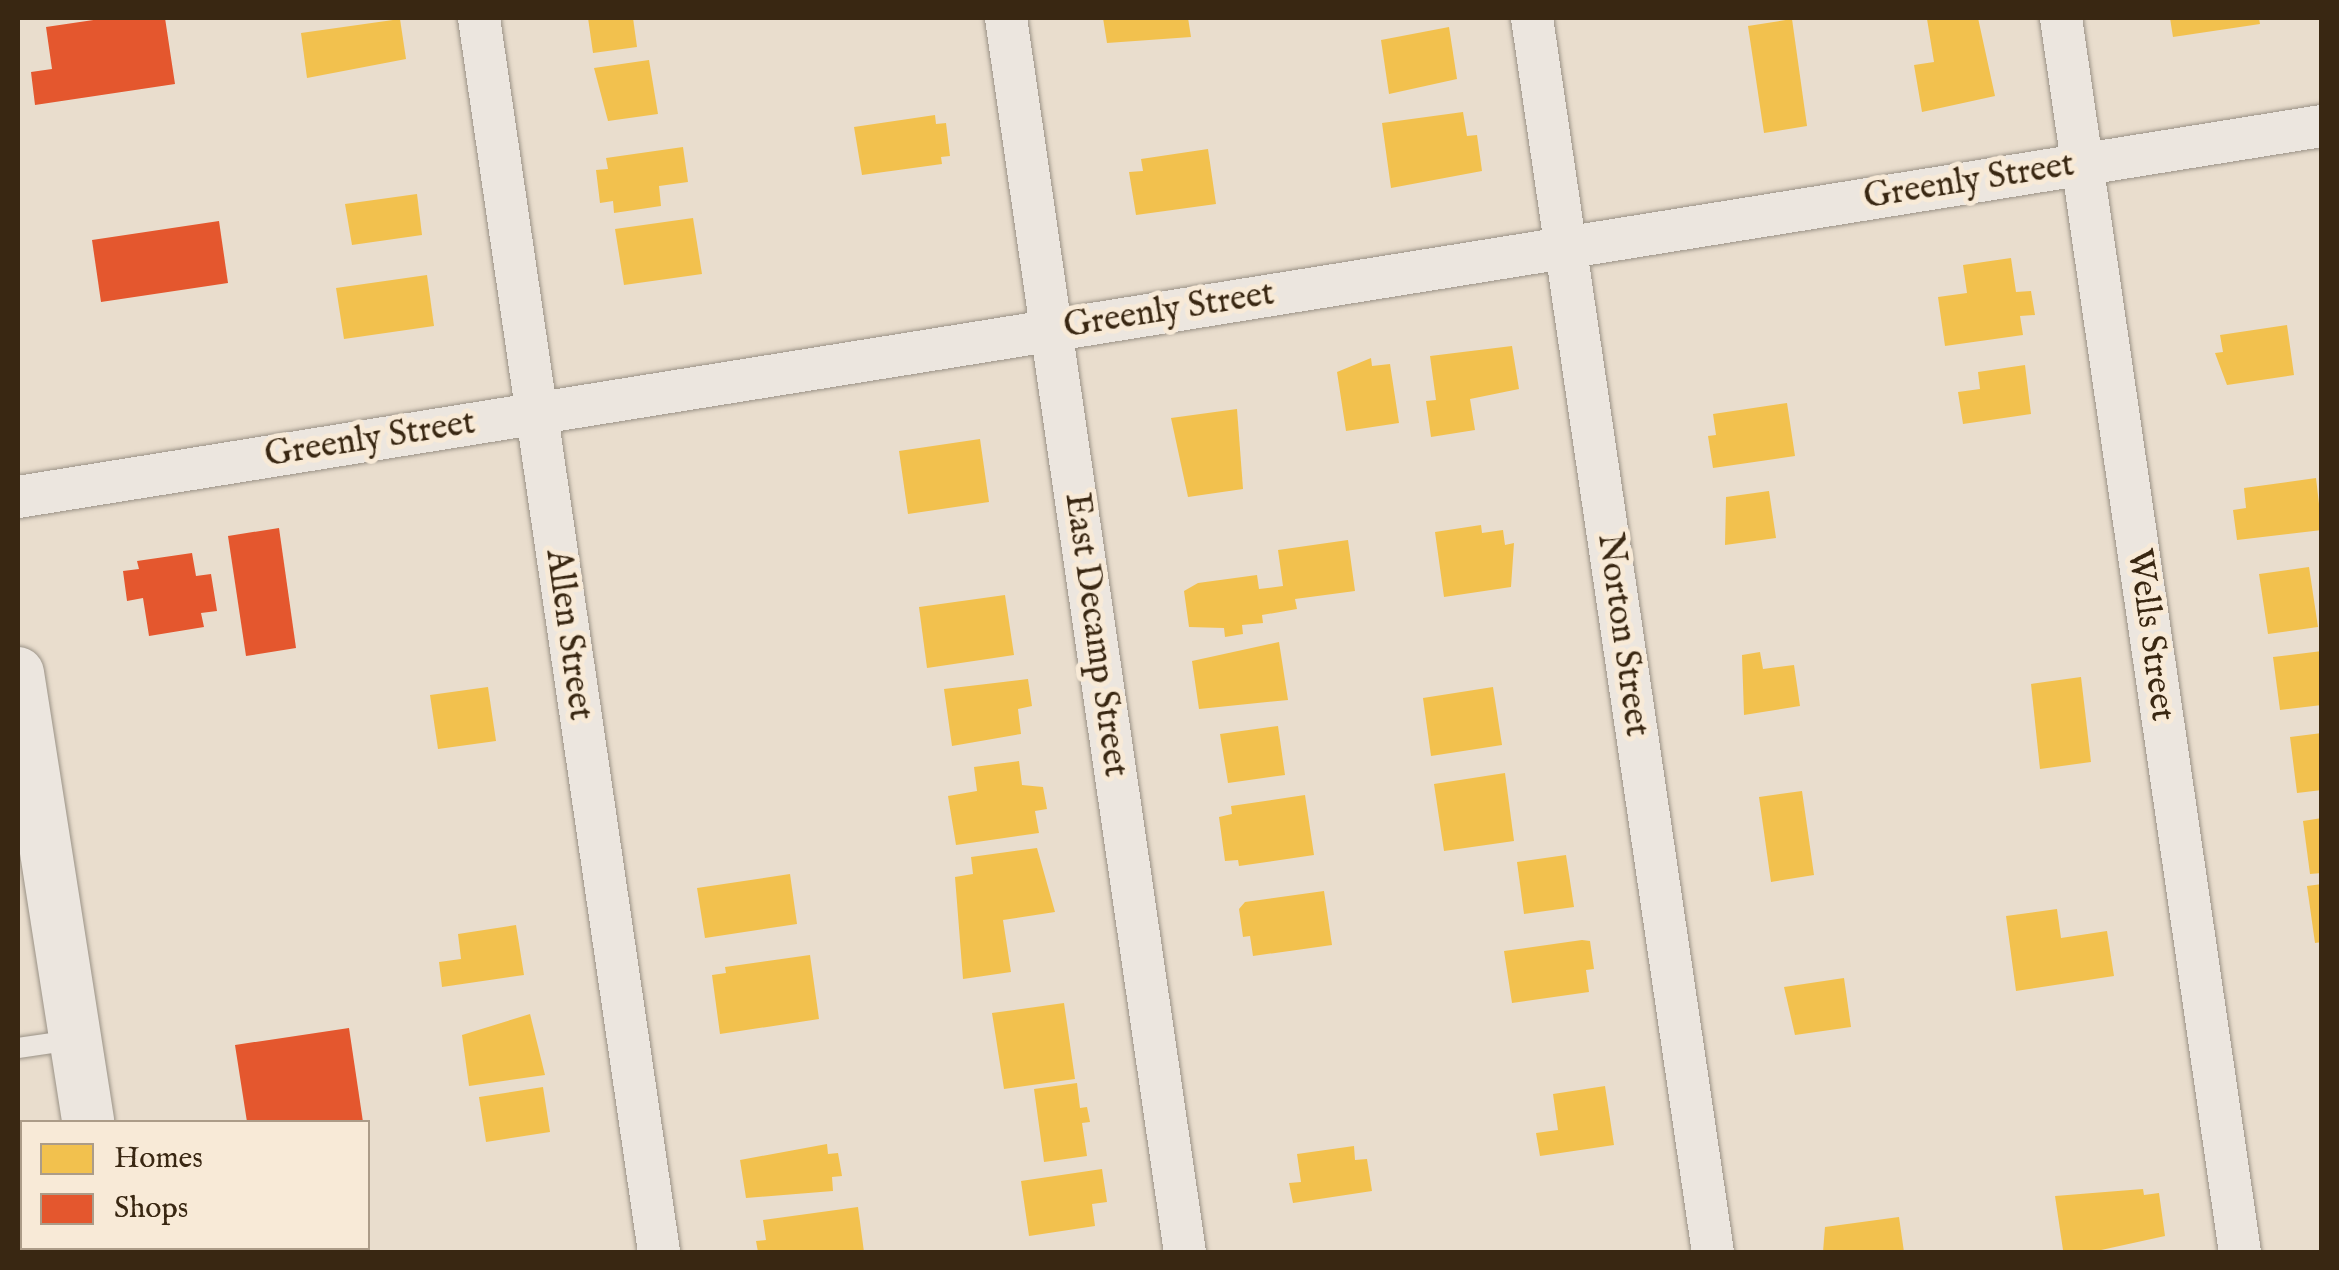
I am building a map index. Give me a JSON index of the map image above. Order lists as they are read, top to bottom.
{
  "streets": {
    "street": [
      "Greenly Street",
      "Allen Street",
      "East Decamp Street",
      "Norton Street",
      "Wells Street"
    ]
  },
  "crossings": [
    ["Greenly Street", "Allen Street"],
    ["Greenly Street", "East Decamp Street"],
    ["Greenly Street", "Norton Street"],
    ["Greenly Street", "Wells Street"]
  ],
  "legend": ["Homes", "Shops"]
}
